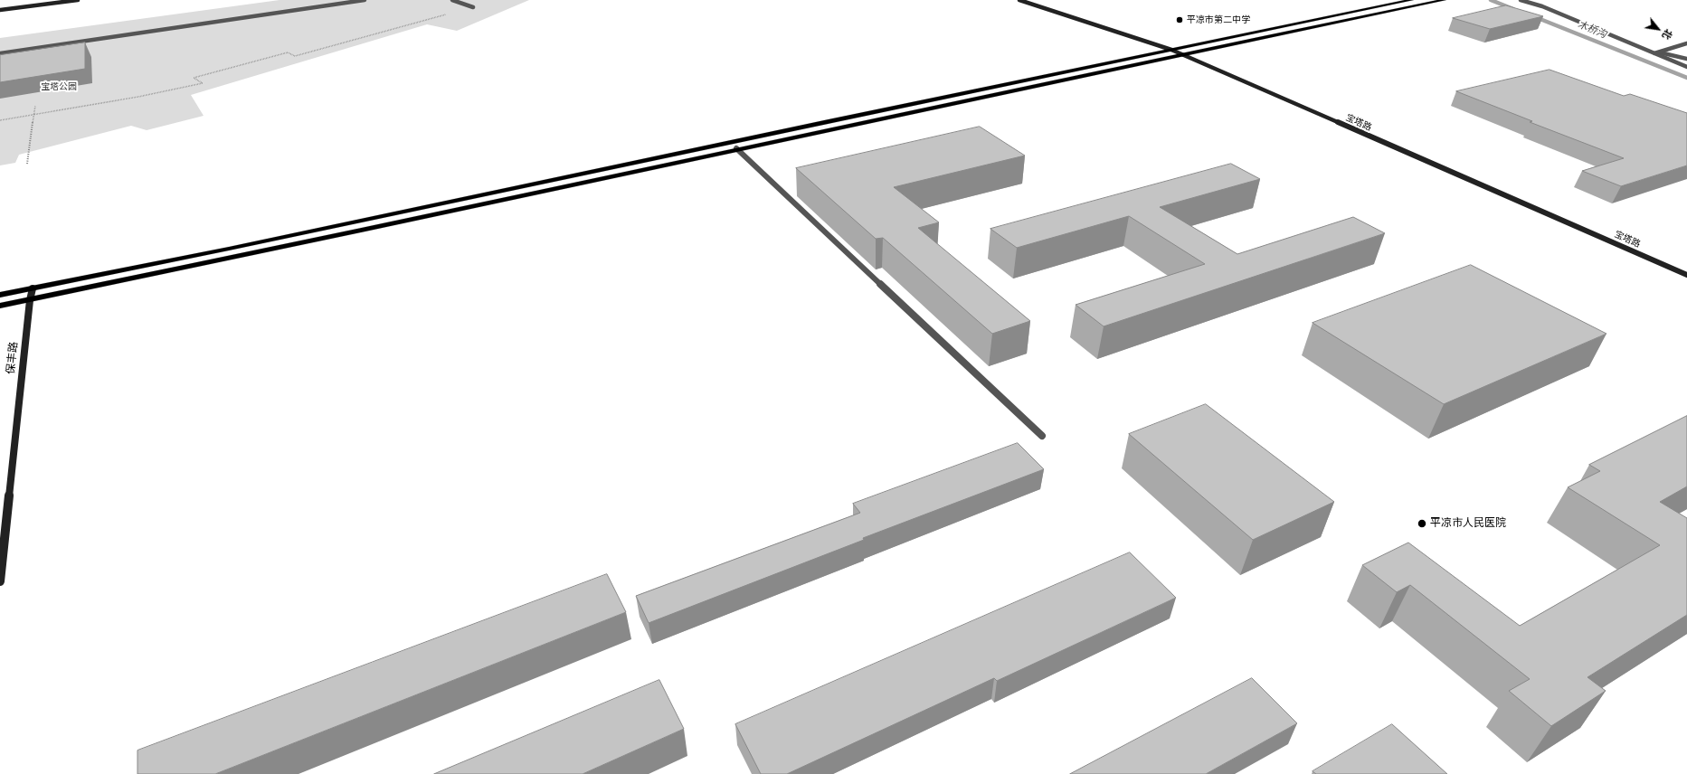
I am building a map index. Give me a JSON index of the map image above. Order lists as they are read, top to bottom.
{
  "streets": {
    "street": ["宝塔路", "保丰路"]
  },
  "water": ["木桥沟"],
  "parks": ["宝塔公园"],
  "places": ["平凉市第二中学", "平凉市人民医院"],
  "north": "bottom right"
}
